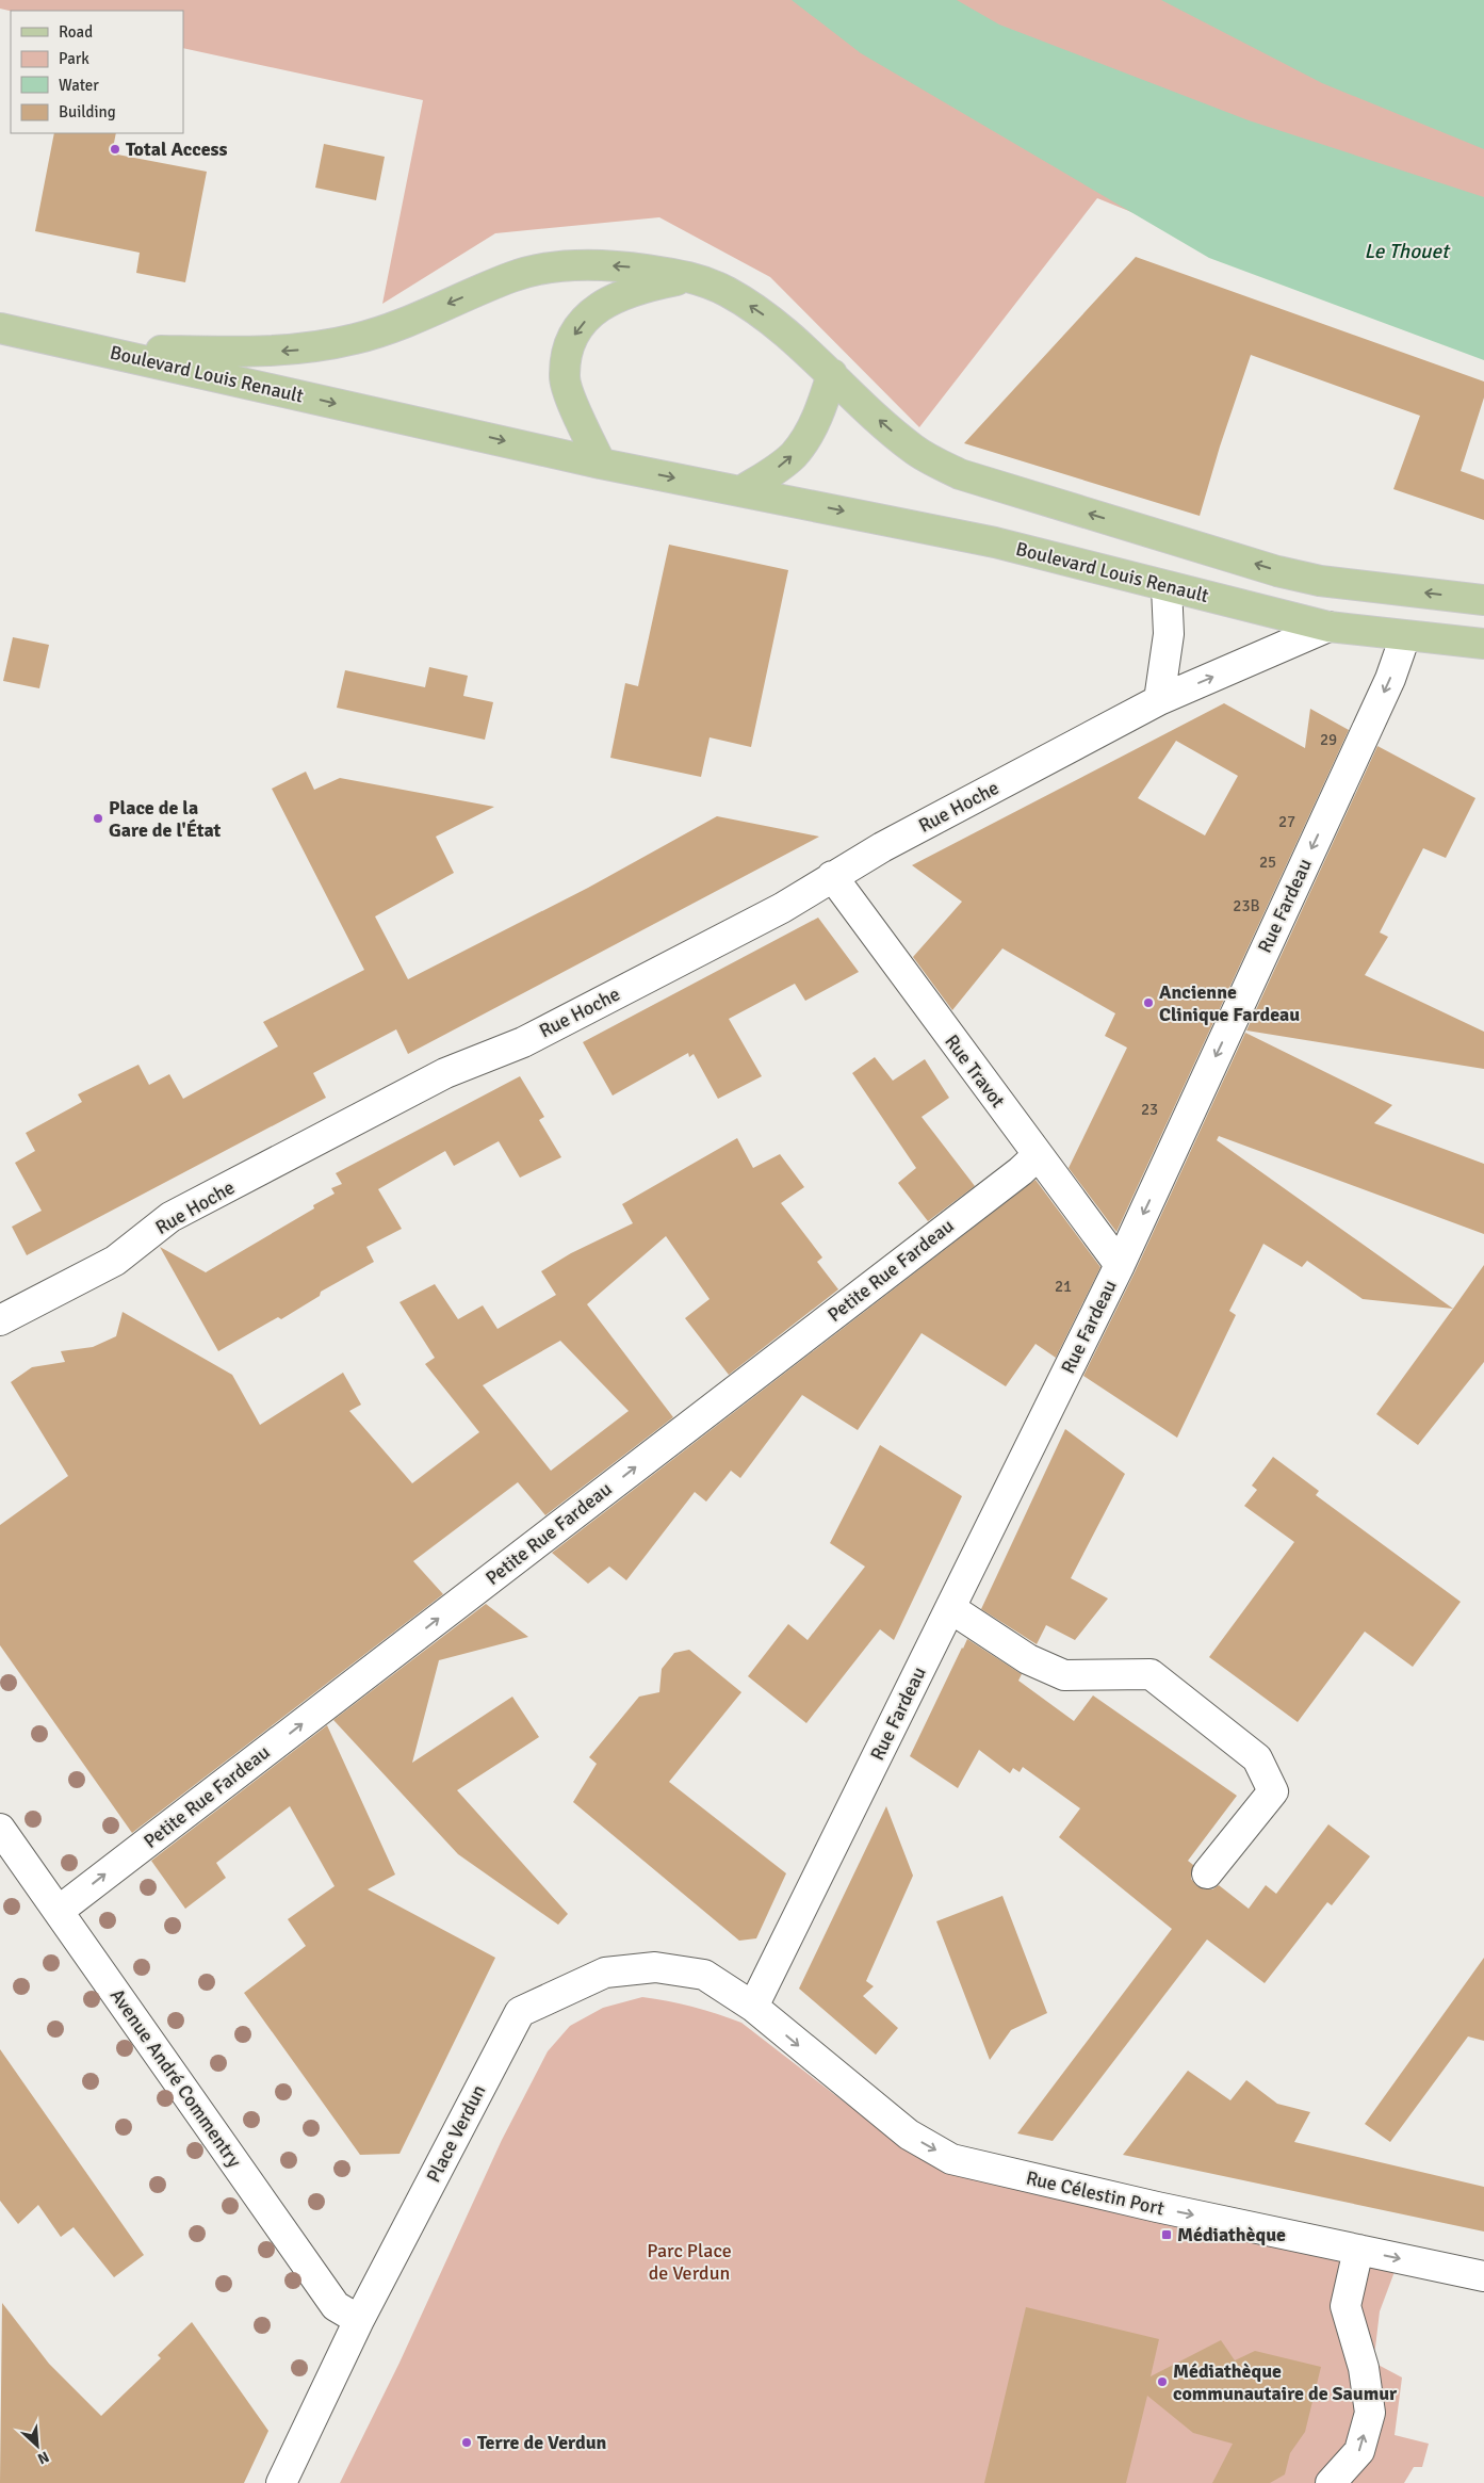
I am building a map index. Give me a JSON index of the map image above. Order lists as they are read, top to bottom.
{
  "streets": {
    "main road": ["Boulevard Louis Renault"],
    "street": [
      "Rue Hoche",
      "Rue Fardeau",
      "Rue Travot",
      "Petite Rue Fardeau",
      "Avenue André Commentry",
      "Place Verdun",
      "Rue Célestin Port"
    ]
  },
  "crossings": [
    ["Boulevard Louis Renault", "Rue Hoche"],
    ["Boulevard Louis Renault", "Rue Fardeau"],
    ["Rue Hoche", "Rue Travot"],
    ["Rue Fardeau", "Rue Travot"],
    ["Rue Fardeau", "Place Verdun"],
    ["Rue Fardeau", "Rue Célestin Port"],
    ["Rue Travot", "Petite Rue Fardeau"],
    ["Petite Rue Fardeau", "Avenue André Commentry"],
    ["Avenue André Commentry", "Place Verdun"],
    ["Place Verdun", "Rue Célestin Port"]
  ],
  "one_way": ["Rue Fardeau", "Petite Rue Fardeau", "Rue Célestin Port"],
  "water": ["Le Thouet"],
  "parks": ["Parc Place de Verdun"],
  "places": {
    "other": [
      "Total Access",
      "Place de la Gare de l'État",
      "Ancienne Clinique Fardeau",
      "Médiathèque communautaire de Saumur",
      "Terre de Verdun"
    ],
    "transit": ["Médiathèque"]
  },
  "house_numbers": [
    "29",
    "27",
    "25",
    "23B",
    "23",
    "21"
  ],
  "legend": [
    "Road",
    "Park",
    "Water",
    "Building"
  ],
  "north": "bottom right"
}
